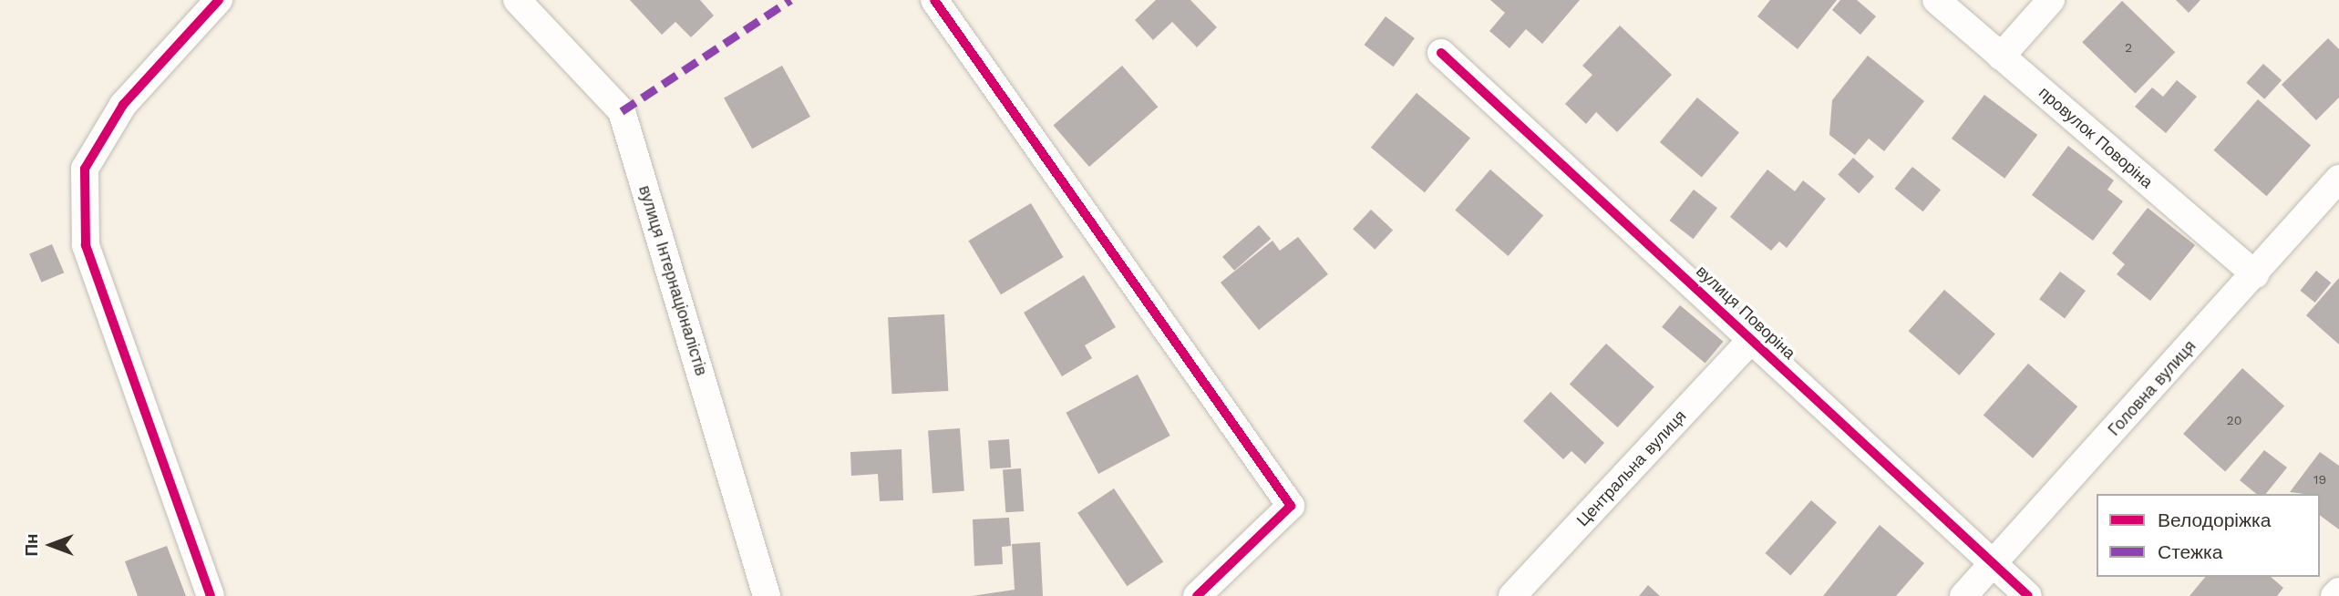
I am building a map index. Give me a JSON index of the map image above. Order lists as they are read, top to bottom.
{
  "streets": {
    "street": [
      "провулок Поворіна",
      "вулиця Інтернаціоналістів",
      "вулиця Поворіна",
      "Головна вулиця",
      "Центральна вулиця"
    ]
  },
  "crossings": [
    ["провулок Поворіна", "Головна вулиця"],
    ["вулиця Поворіна", "Головна вулиця"],
    ["вулиця Поворіна", "Центральна вулиця"]
  ],
  "house_numbers": ["2", "20", "19"],
  "legend": ["Велодоріжка", "Стежка"],
  "north": "left"
}
